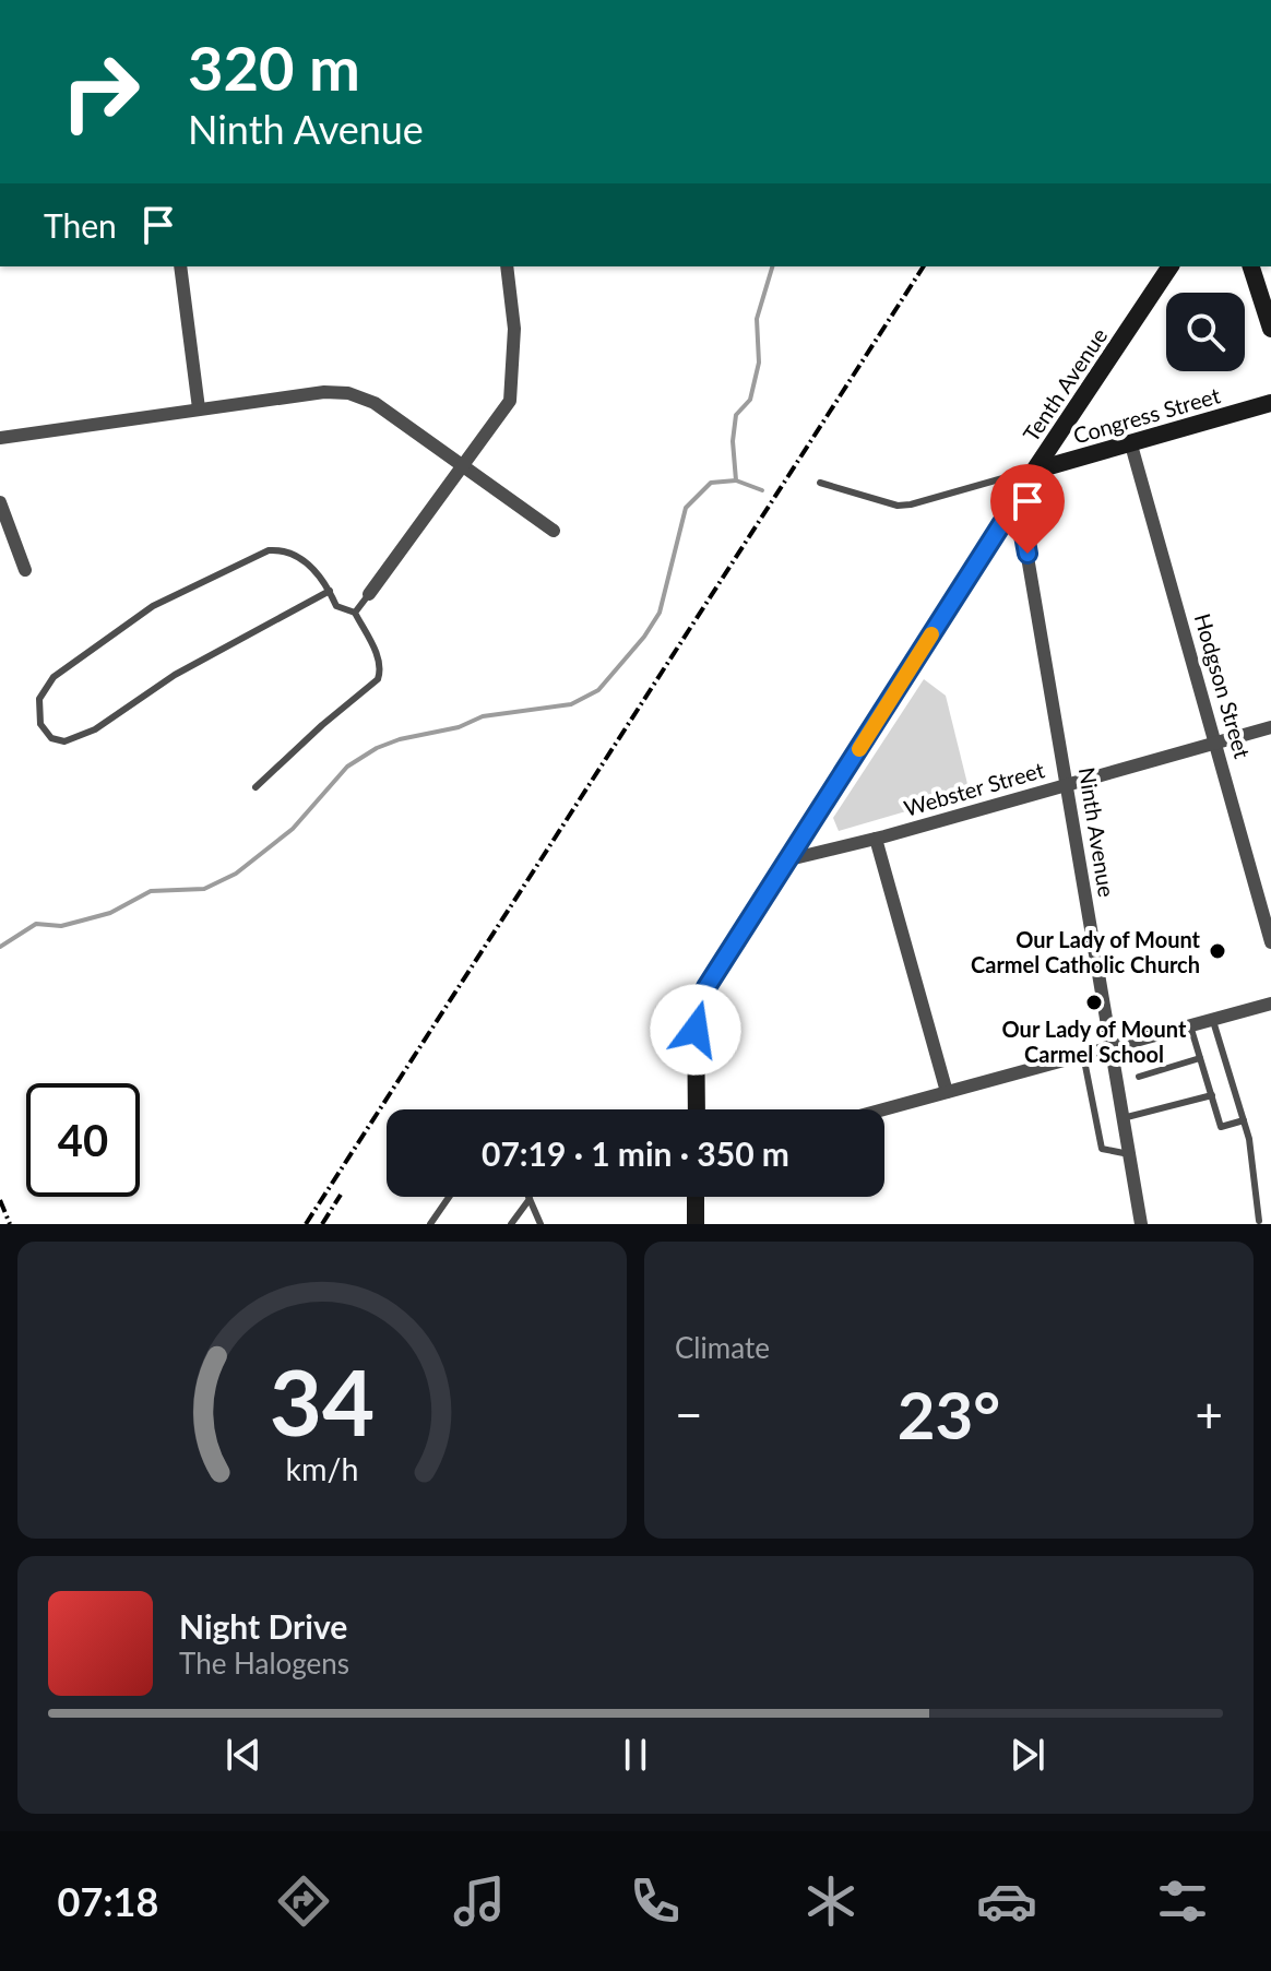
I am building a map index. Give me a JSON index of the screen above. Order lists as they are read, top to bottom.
{
  "streets": {
    "street": [
      "Tenth Avenue",
      "Congress Street",
      "Hodgson Street",
      "Webster Street",
      "Ninth Avenue"
    ]
  },
  "crossings": [
    ["Tenth Avenue", "Congress Street"],
    ["Tenth Avenue", "Webster Street"],
    ["Tenth Avenue", "Ninth Avenue"],
    ["Congress Street", "Hodgson Street"],
    ["Hodgson Street", "Webster Street"],
    ["Webster Street", "Ninth Avenue"]
  ],
  "places": ["Our Lady of Mount Carmel Catholic Church", "Our Lady of Mount Carmel School"],
  "page": {
    "turn": ["320 m", "Ninth Avenue"],
    "then": "Then",
    "limit": "40",
    "trip": "07:19 · 1 min · 350 m",
    "tile": "Climate",
    "heat": ["−", "23°", "+"],
    "song": ["Night Drive", "The Halogens"],
    "tabs": "07:18",
    "gauge": ["34", "km/h"]
  }
}
